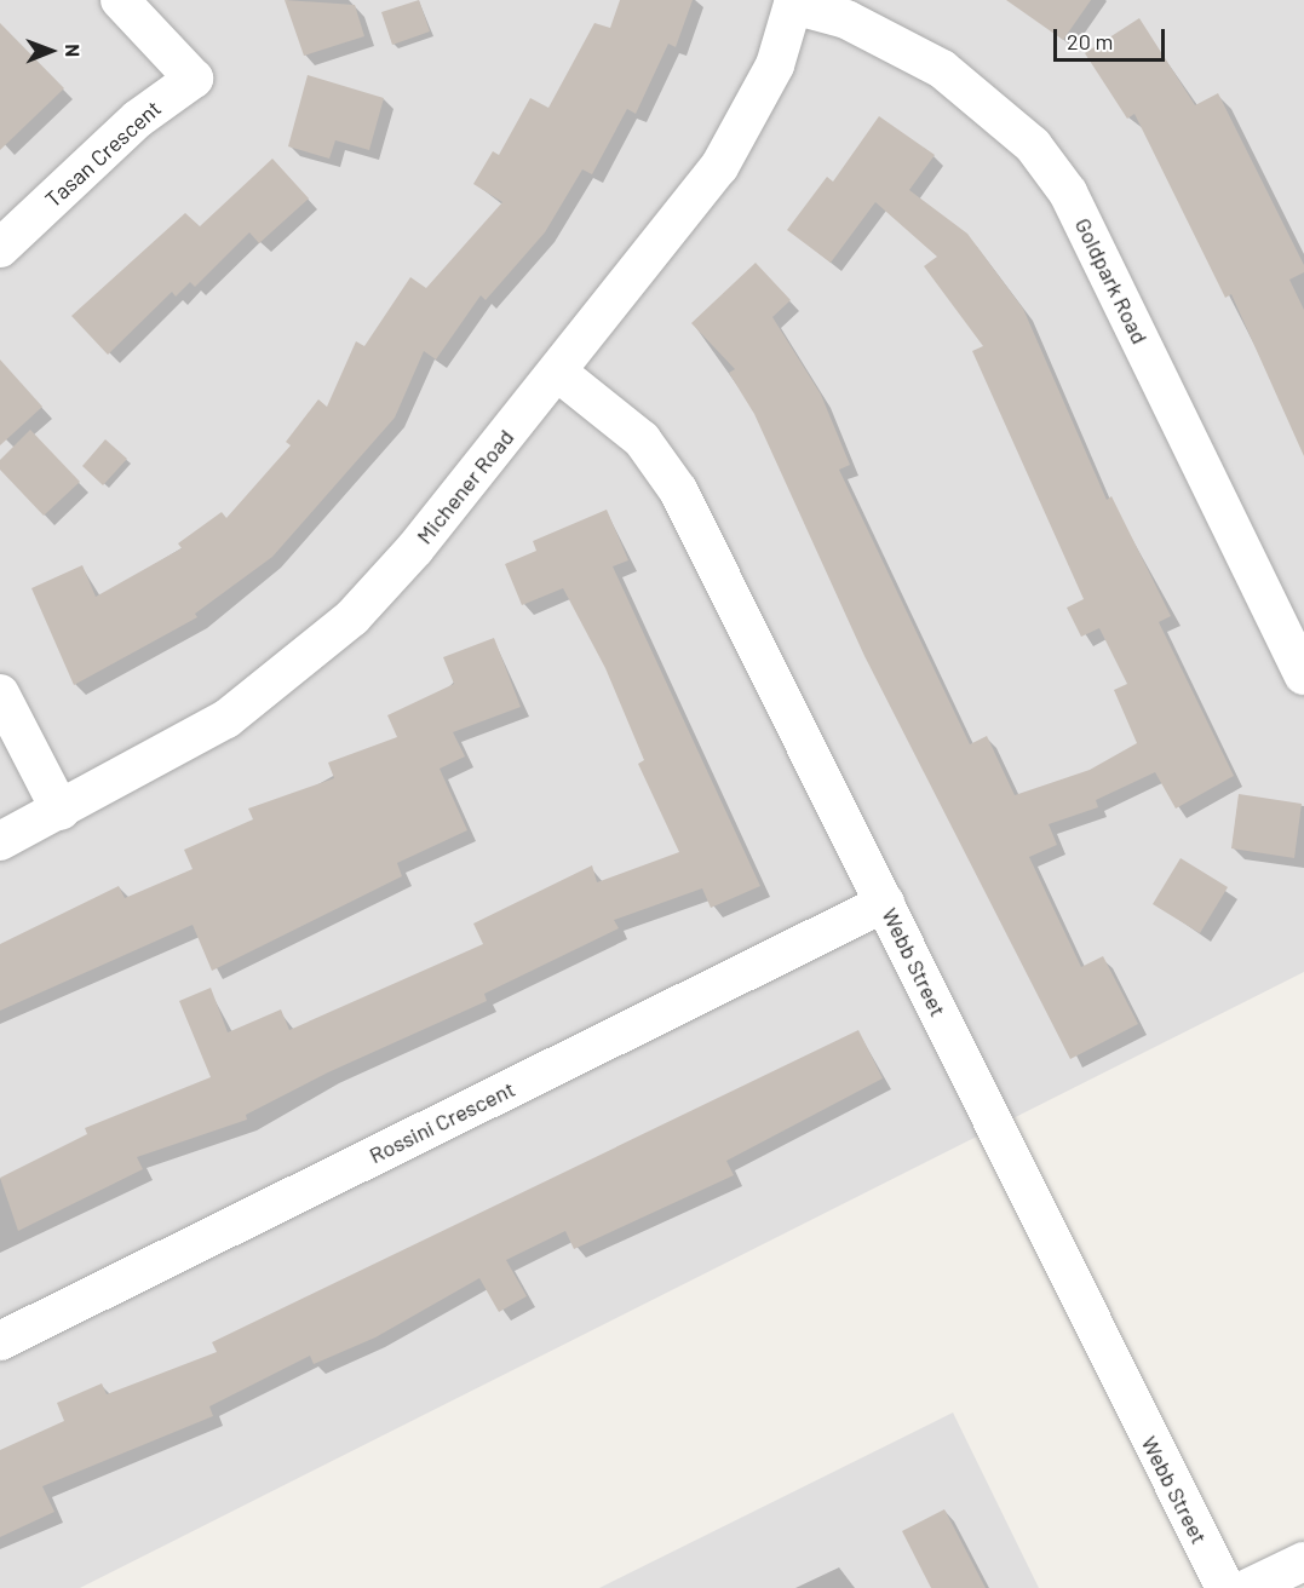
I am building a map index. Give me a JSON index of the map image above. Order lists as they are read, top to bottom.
{
  "streets": {
    "street": [
      "Tasan Crescent",
      "Goldpark Road",
      "Michener Road",
      "Webb Street",
      "Rossini Crescent"
    ]
  },
  "crossings": [
    ["Goldpark Road", "Michener Road"],
    ["Michener Road", "Webb Street"],
    ["Webb Street", "Rossini Crescent"]
  ],
  "scale_bar": "20 m",
  "north": "right"
}
